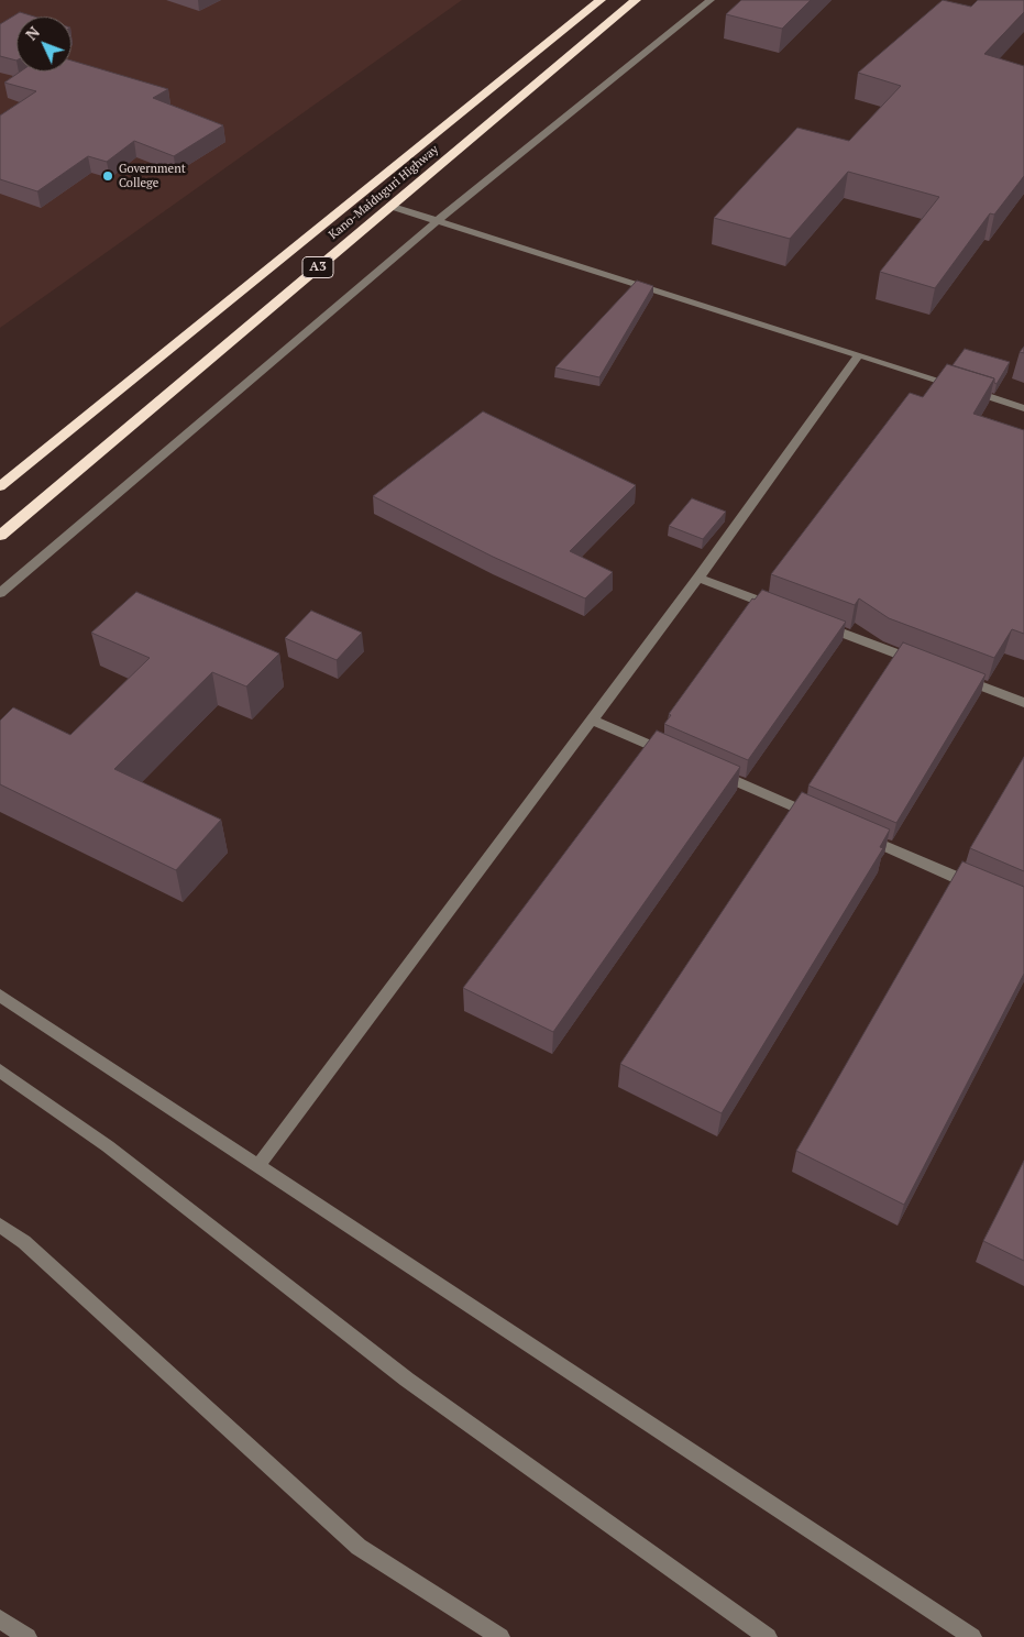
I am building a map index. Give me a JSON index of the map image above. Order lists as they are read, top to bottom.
{
  "streets": {
    "highway": ["Kano-Maiduguri Highway", "A3"]
  },
  "places": ["Government College"],
  "north": "top left"
}
